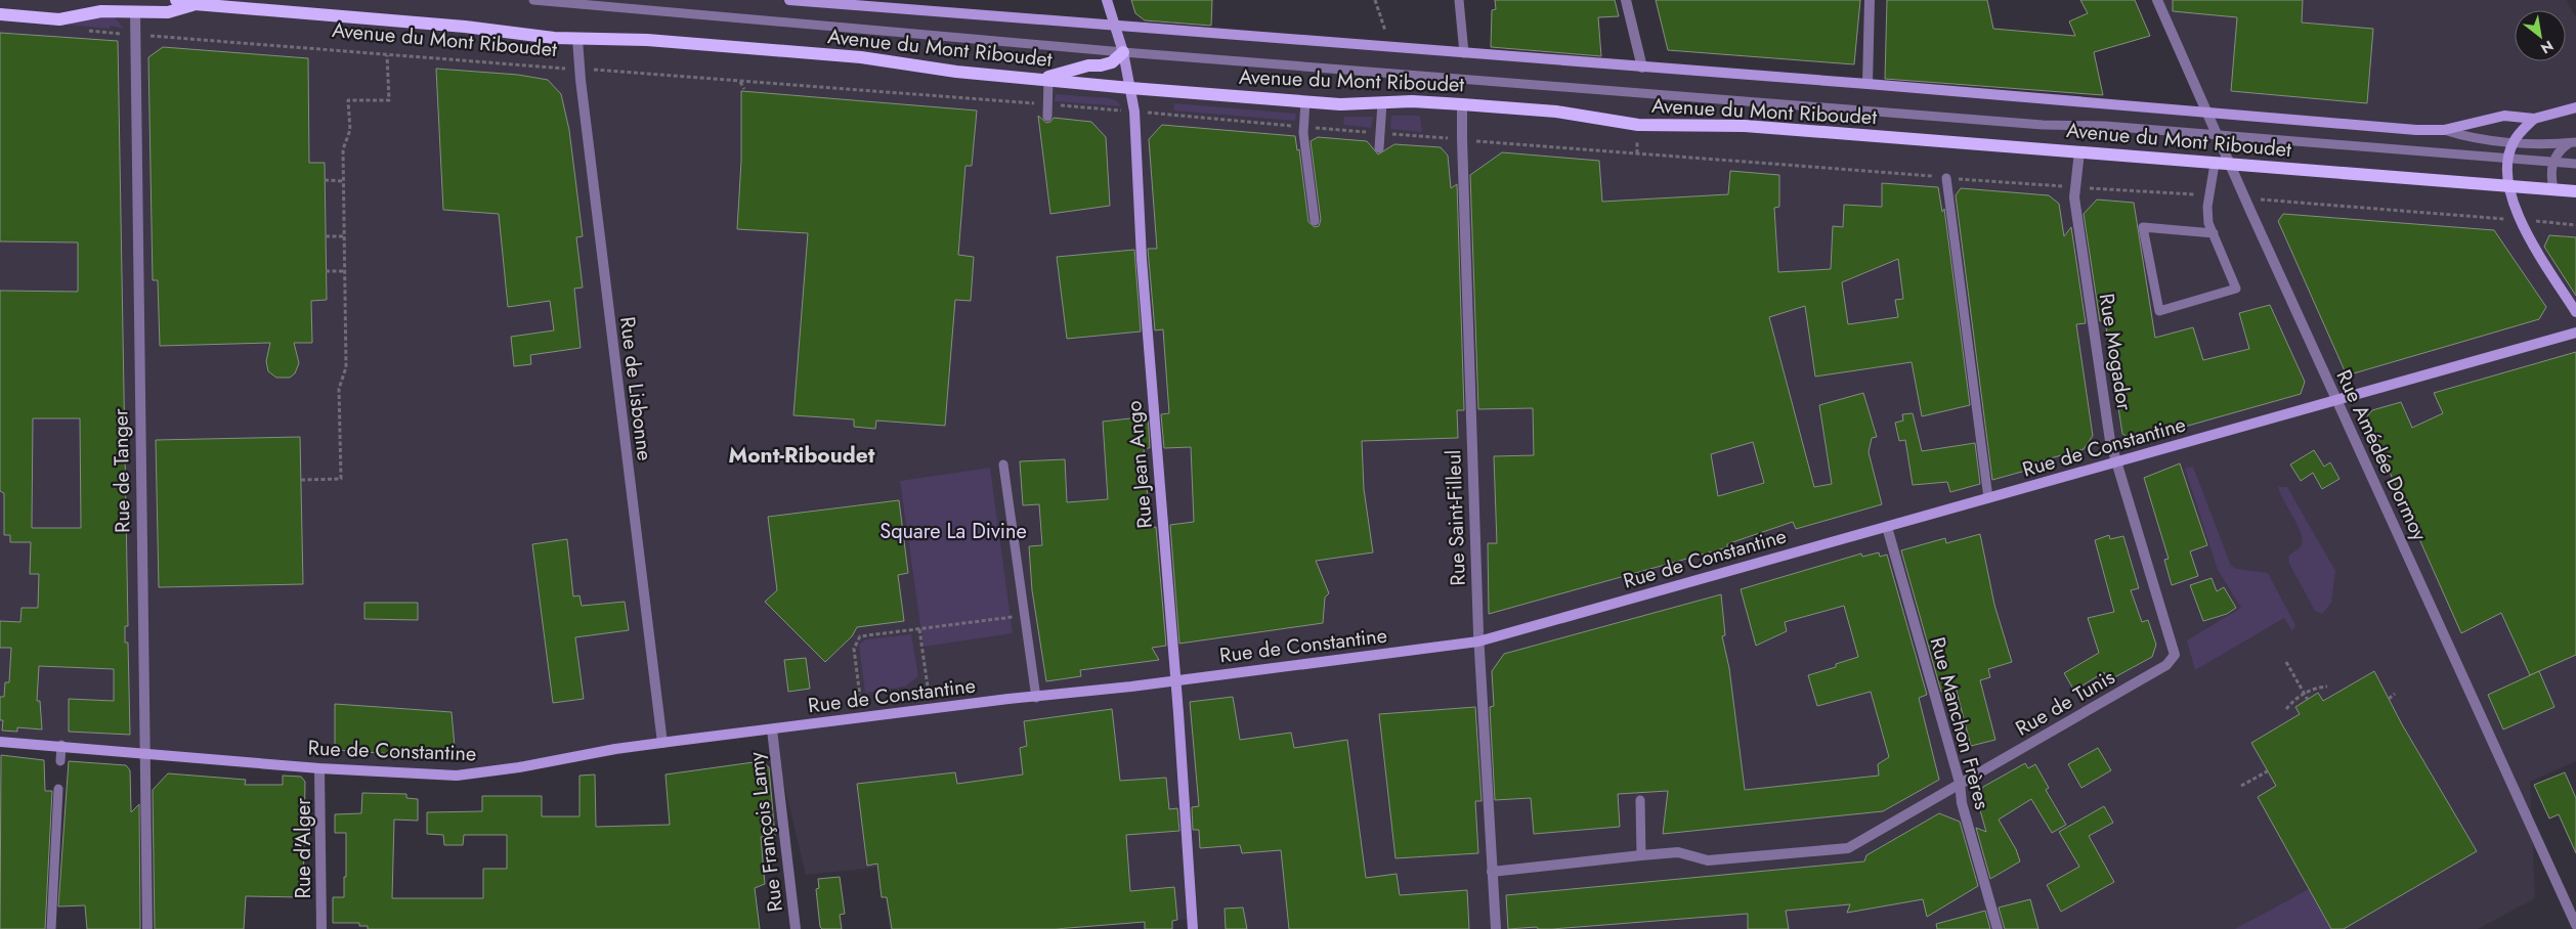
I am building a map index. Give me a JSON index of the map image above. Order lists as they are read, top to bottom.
{
  "streets": {
    "main road": ["Avenue du Mont Riboudet"],
    "street": [
      "Rue Mogador",
      "Rue de Lisbonne",
      "Rue de Constantine",
      "Rue Amédée Dormoy",
      "Rue Jean Ango",
      "Rue de Tanger",
      "Rue Saint-Filleul",
      "Rue de Tunis",
      "Rue Manchon Frères",
      "Rue François Lamy",
      "Rue d'Alger"
    ]
  },
  "crossings": [
    ["Avenue du Mont Riboudet", "Rue Mogador"],
    ["Avenue du Mont Riboudet", "Rue de Lisbonne"],
    ["Avenue du Mont Riboudet", "Rue Amédée Dormoy"],
    ["Avenue du Mont Riboudet", "Rue Jean Ango"],
    ["Avenue du Mont Riboudet", "Rue de Tanger"],
    ["Avenue du Mont Riboudet", "Rue Saint-Filleul"],
    ["Rue Mogador", "Rue de Constantine"],
    ["Rue Mogador", "Rue de Tunis"],
    ["Rue de Lisbonne", "Rue de Constantine"],
    ["Rue de Constantine", "Rue Amédée Dormoy"],
    ["Rue de Constantine", "Rue Jean Ango"],
    ["Rue de Constantine", "Rue de Tanger"],
    ["Rue de Constantine", "Rue Saint-Filleul"],
    ["Rue de Constantine", "Rue Manchon Frères"],
    ["Rue de Constantine", "Rue François Lamy"],
    ["Rue de Constantine", "Rue d'Alger"],
    ["Rue de Tunis", "Rue Manchon Frères"]
  ],
  "districts": ["Mont-Riboudet"],
  "parks": ["Square La Divine"],
  "north": "bottom right"
}
